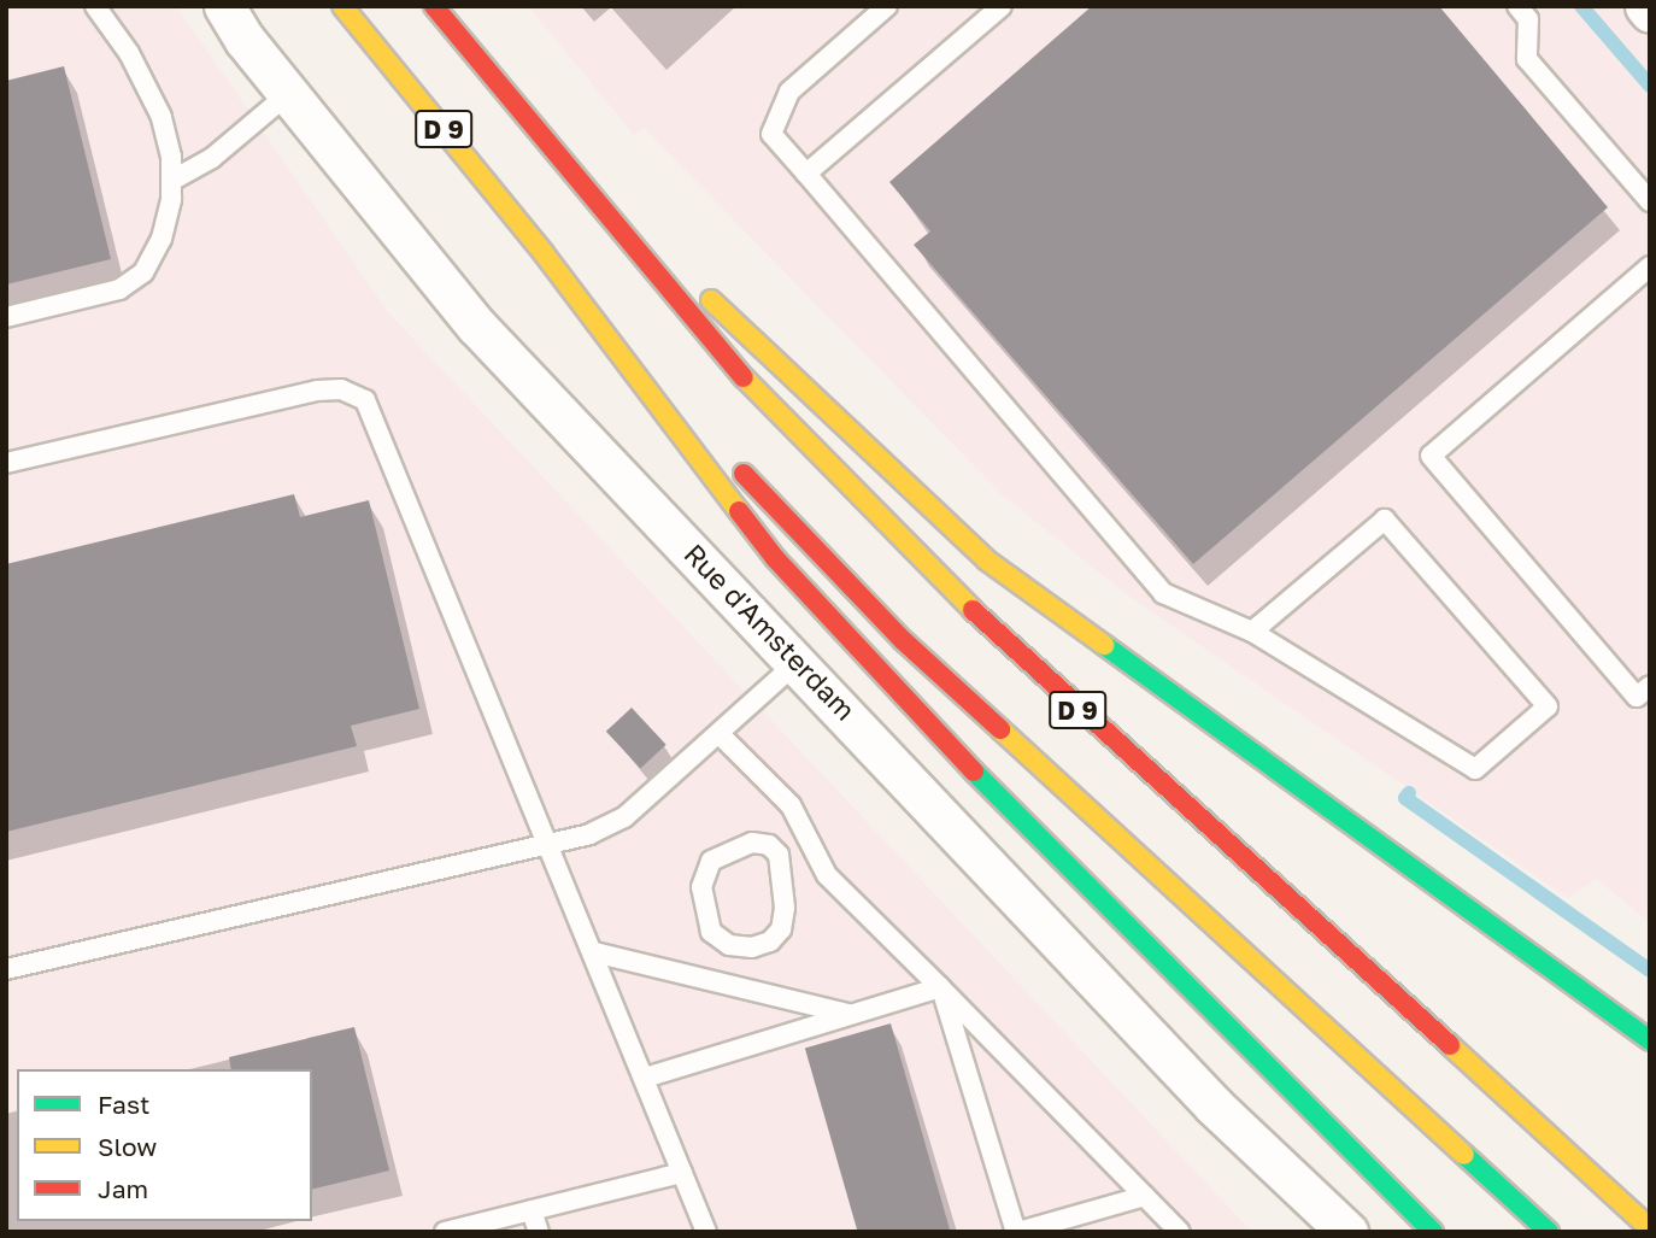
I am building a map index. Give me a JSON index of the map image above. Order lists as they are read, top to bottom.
{
  "streets": {
    "highway": ["D 9"],
    "street": ["Rue d'Amsterdam"]
  },
  "legend": ["Fast", "Slow", "Jam"]
}
